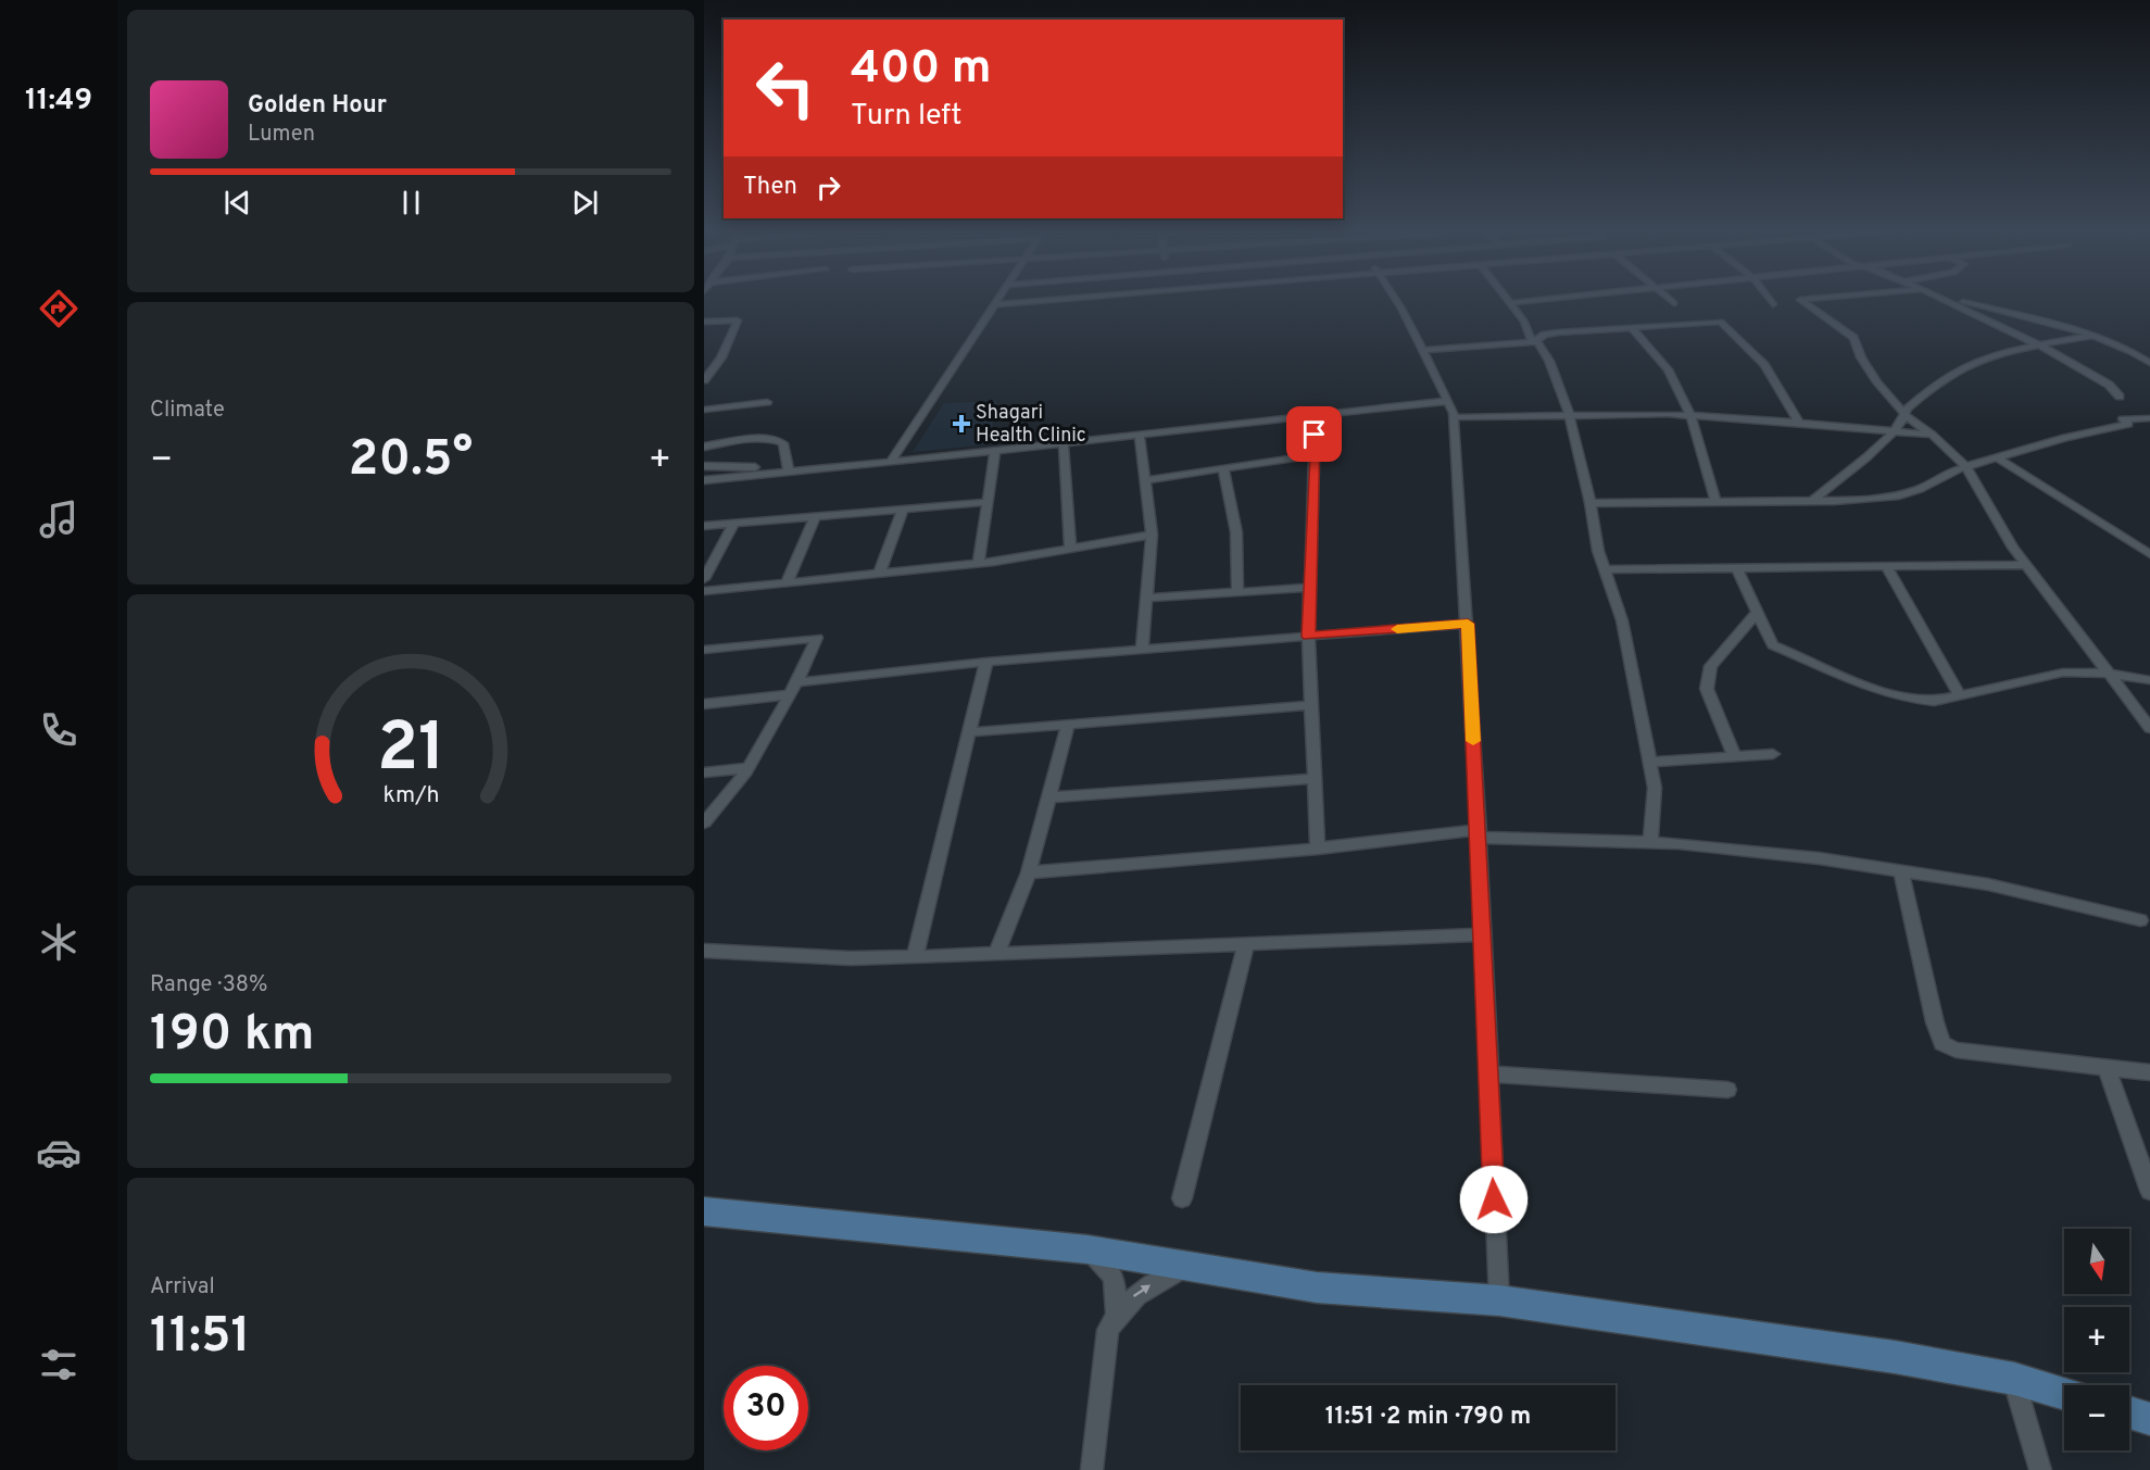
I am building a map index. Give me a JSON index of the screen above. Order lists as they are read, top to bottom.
{
  "places": {
    "health": ["Shagari Health Clinic"]
  },
  "north": "bottom",
  "page": {
    "tabs": "11:49",
    "turn": ["400 m", "Turn left"],
    "song": ["Golden Hour", "Lumen"],
    "then": "Then",
    "tile": [
      "Climate",
      ["Range · 38%", "190 km"],
      ["Arrival", "11:51"]
    ],
    "heat": ["−", "20.5°", "+"],
    "map_buttons": ["+", "−"],
    "limit": "30",
    "trip": "11:51 · 2 min · 790 m",
    "gauge": ["21", "km/h"]
  }
}
